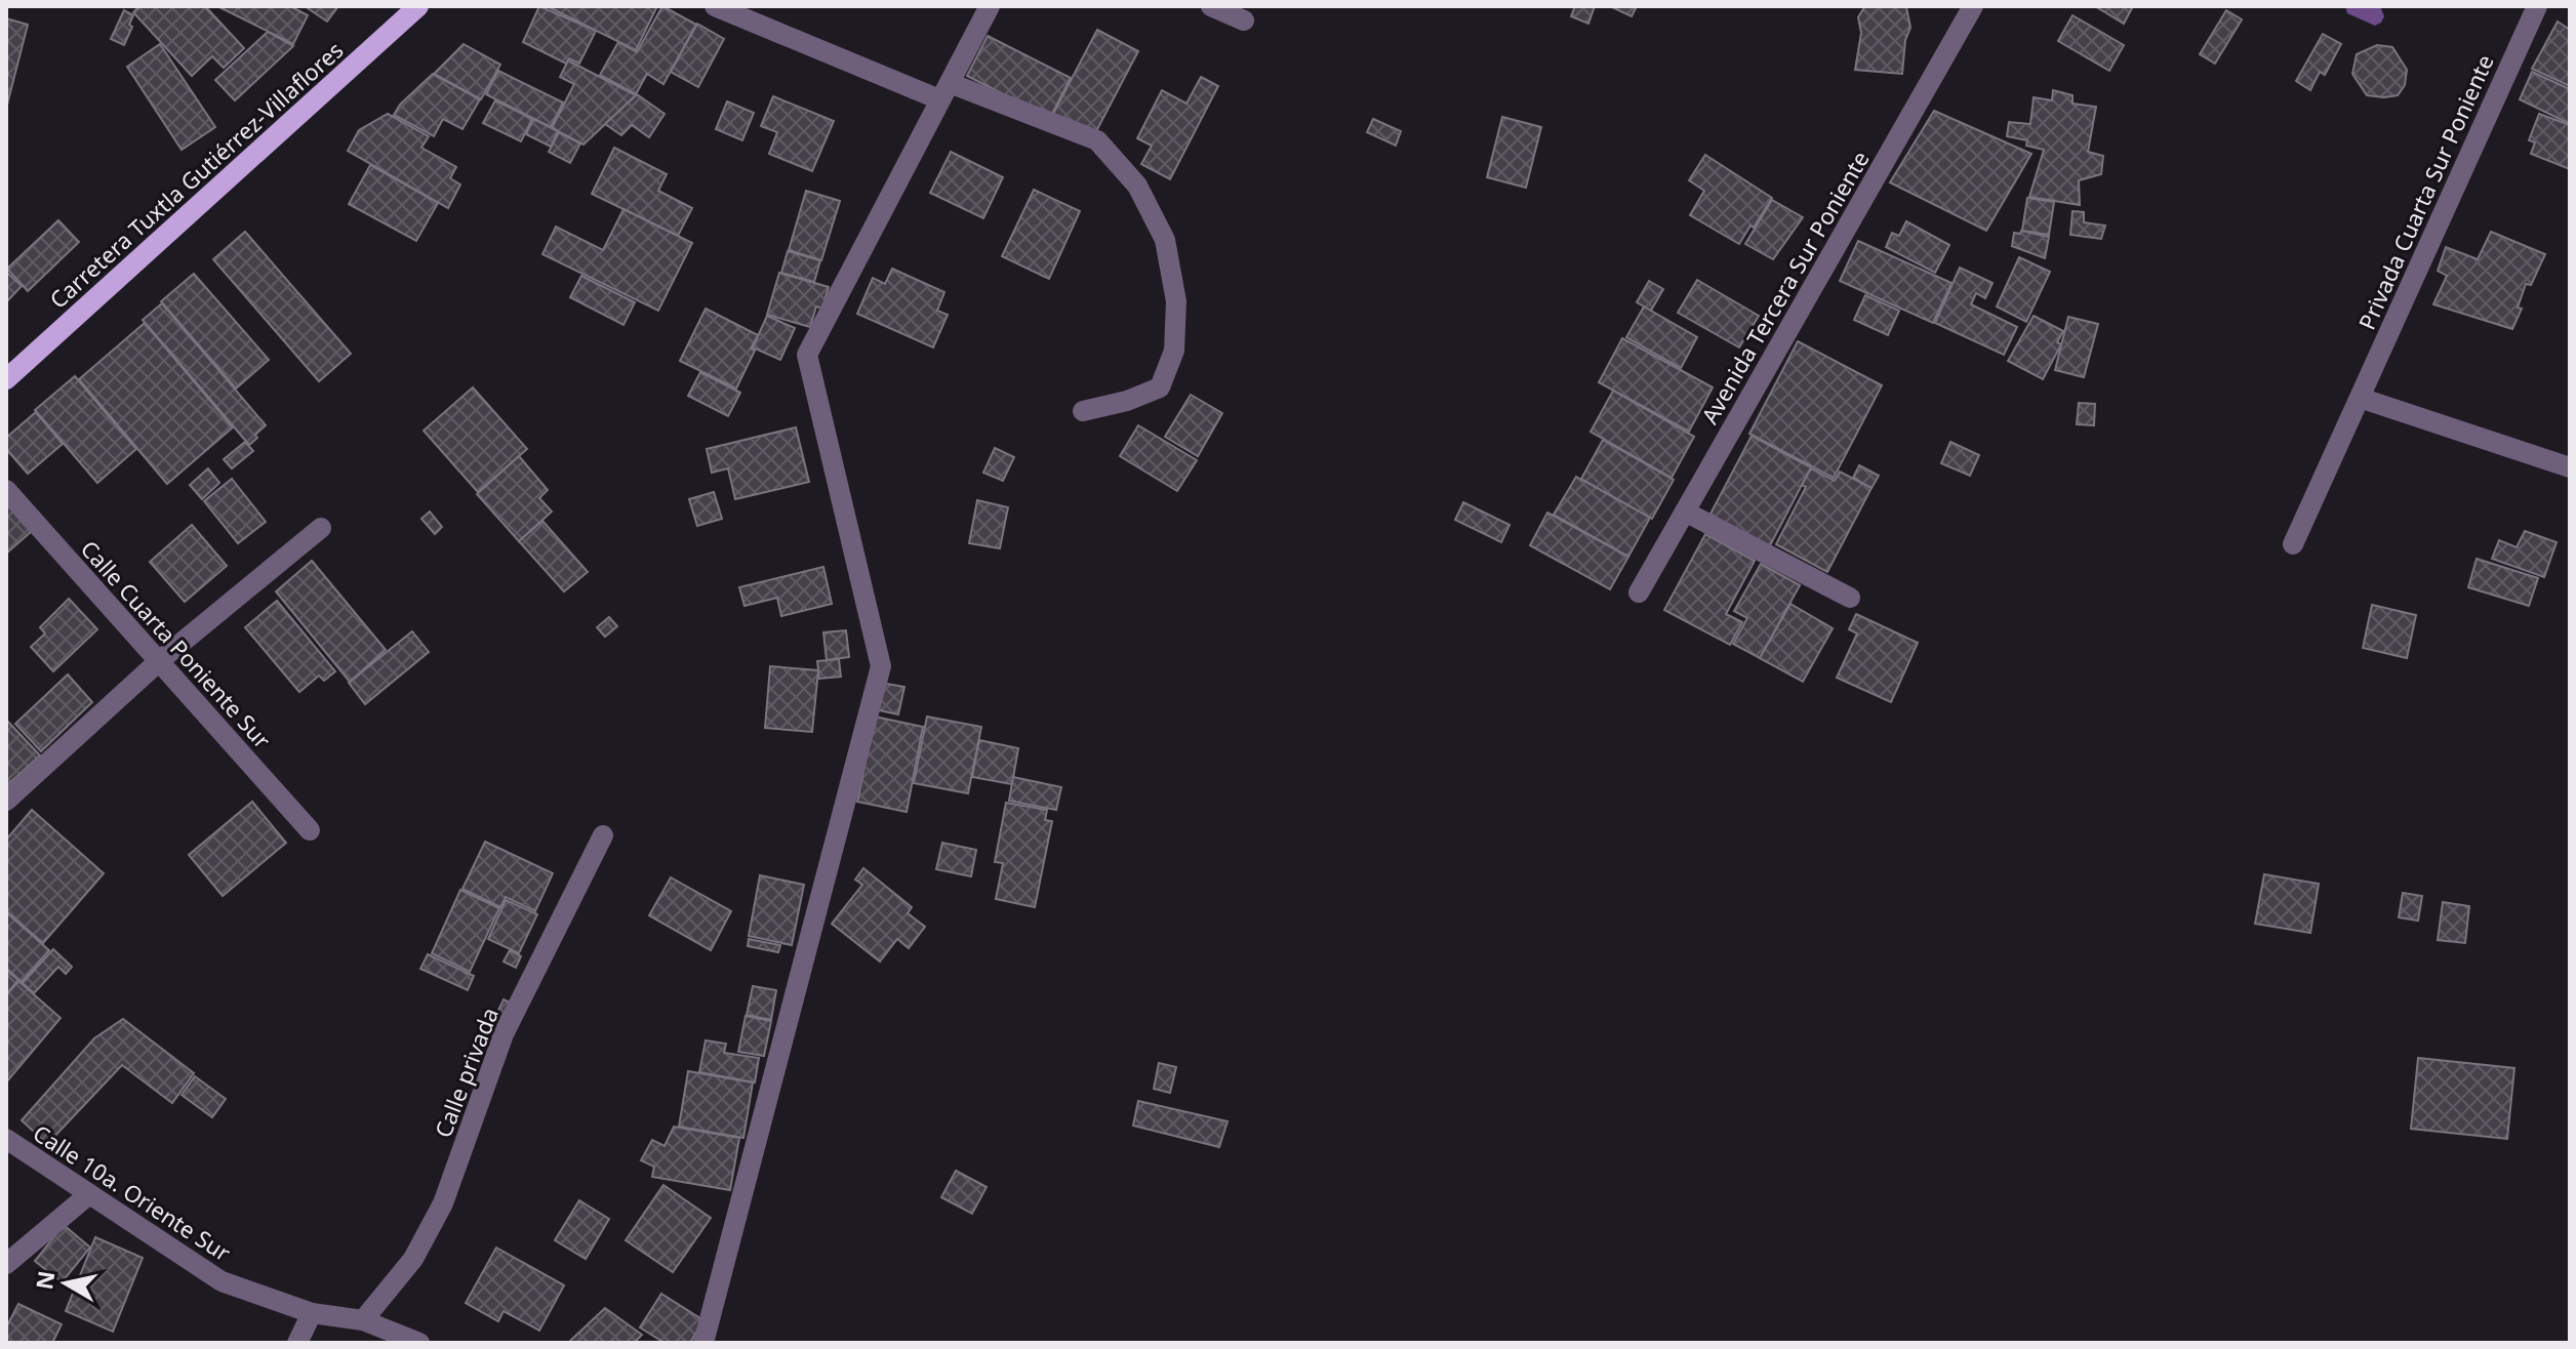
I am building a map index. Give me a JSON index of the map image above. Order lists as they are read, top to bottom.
{
  "streets": {
    "main road": ["Carretera Tuxtla Gutiérrez-Villaflores"],
    "street": [
      "Privada Cuarta Sur Poniente",
      "Avenida Tercera Sur Poniente",
      "Calle Cuarta Poniente Sur",
      "Calle privada",
      "Calle 10a. Oriente Sur"
    ]
  },
  "crossings": [
    ["Calle privada", "Calle 10a. Oriente Sur"]
  ],
  "north": "left"
}
